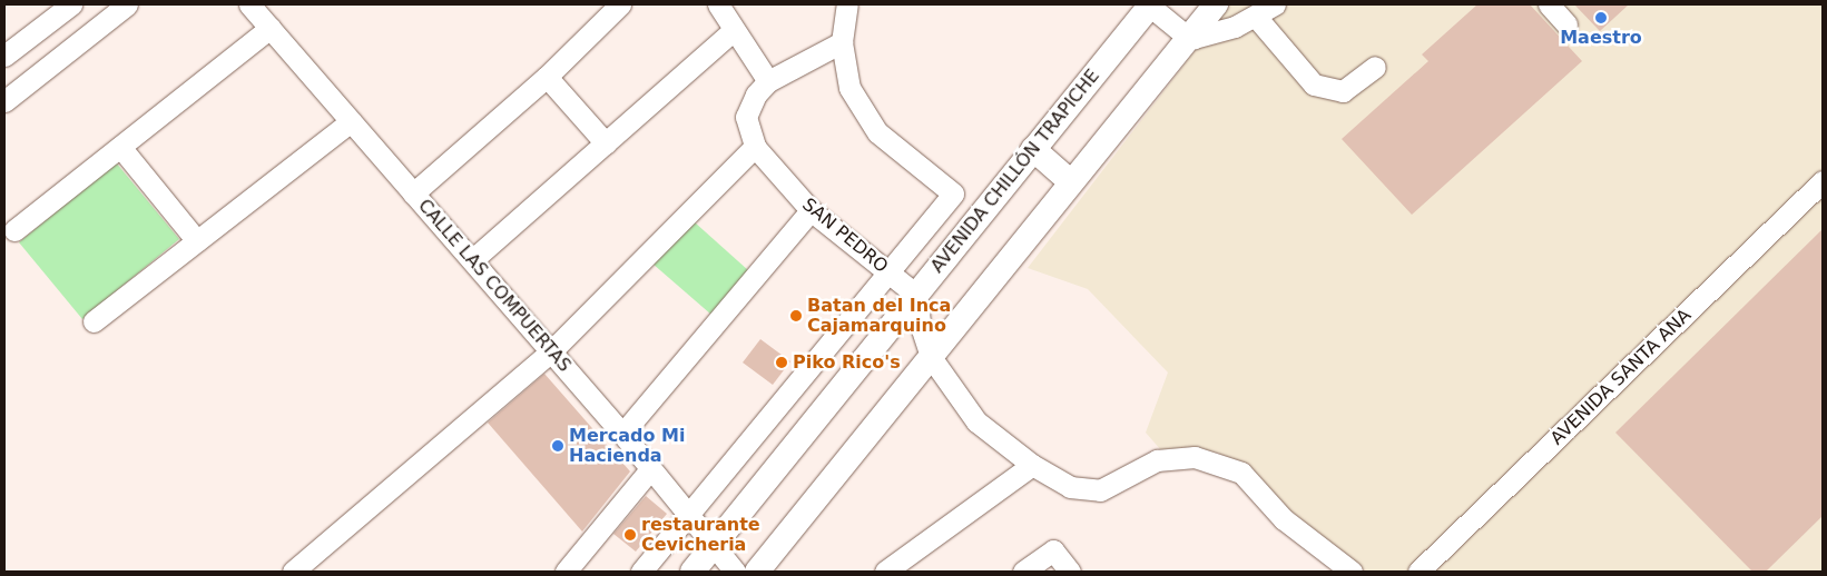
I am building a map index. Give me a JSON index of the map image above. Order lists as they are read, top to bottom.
{
  "streets": {
    "main road": ["AVENIDA CHILLÓN TRAPICHE"],
    "street": ["SAN PEDRO", "CALLE LAS COMPUERTAS", "AVENIDA SANTA ANA"]
  },
  "crossings": [
    ["AVENIDA CHILLÓN TRAPICHE", "SAN PEDRO"],
    ["AVENIDA CHILLÓN TRAPICHE", "CALLE LAS COMPUERTAS"]
  ],
  "places": [
    "Maestro",
    "Batan del Inca Cajamarquino",
    "Piko Rico's",
    "Mercado Mi Hacienda",
    "restaurante Cevicheria"
  ]
}
